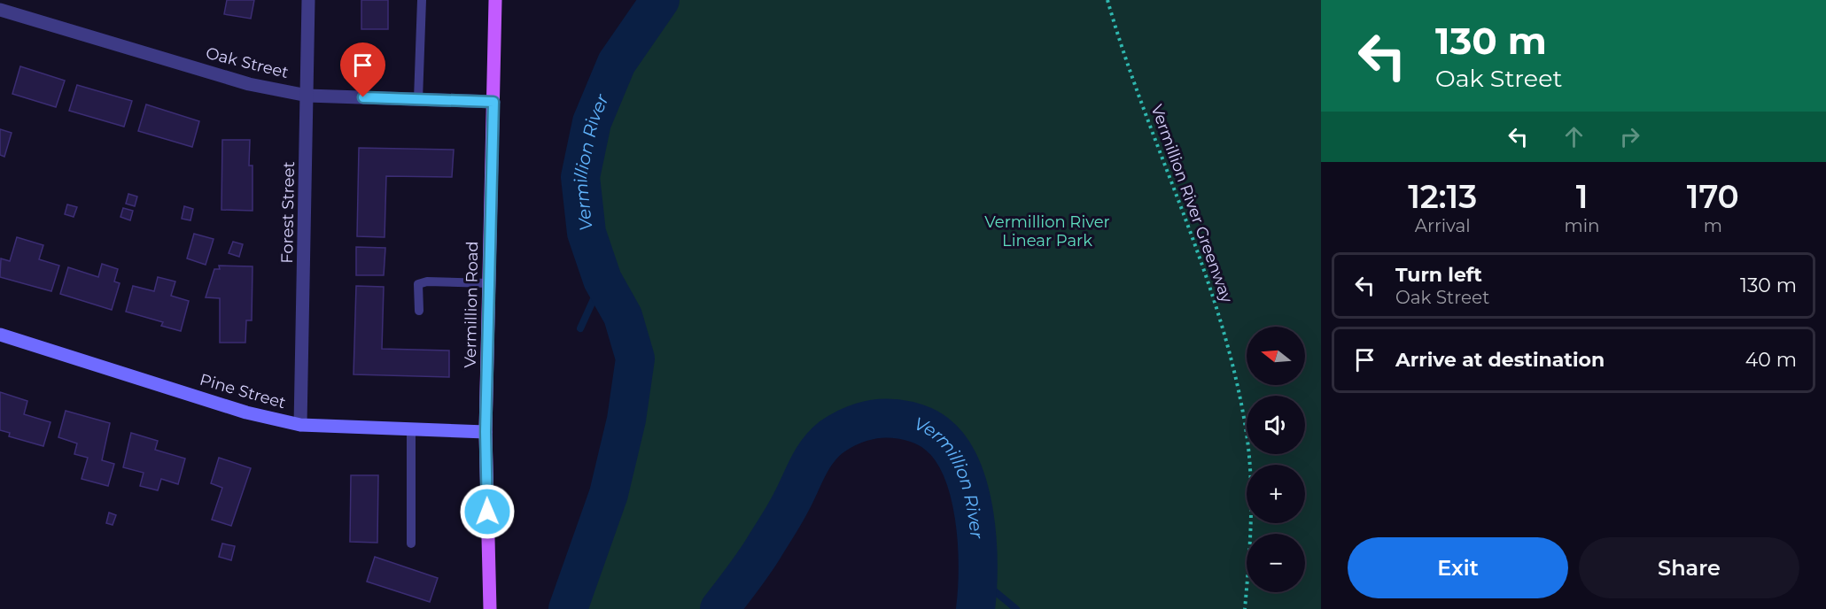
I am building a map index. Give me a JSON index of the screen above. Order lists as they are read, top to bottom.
{
  "streets": {
    "main road": ["Vermillion Road"],
    "street": ["Oak Street", "Forest Street", "Pine Street"],
    "path": ["Vermillion River Greenway"]
  },
  "crossings": [
    ["Oak Street", "Forest Street"],
    ["Oak Street", "Vermillion Road"],
    ["Forest Street", "Pine Street"],
    ["Vermillion Road", "Pine Street"]
  ],
  "water": ["Vermillion River"],
  "parks": ["Vermillion River Linear Park"],
  "north": "left",
  "page": {
    "turn": ["130 m", "Oak Street"],
    "eta": [
      "12:13",
      "Arrival",
      "1",
      "min",
      "170",
      "m"
    ],
    "list": [
      {
        "name": "Turn left",
        "note": "Oak Street",
        "value": "130 m"
      },
      {
        "name": "Arrive at destination",
        "value": "40 m"
      }
    ],
    "map_buttons": ["+", "−"],
    "buttons": ["Exit", "Share"]
  }
}
